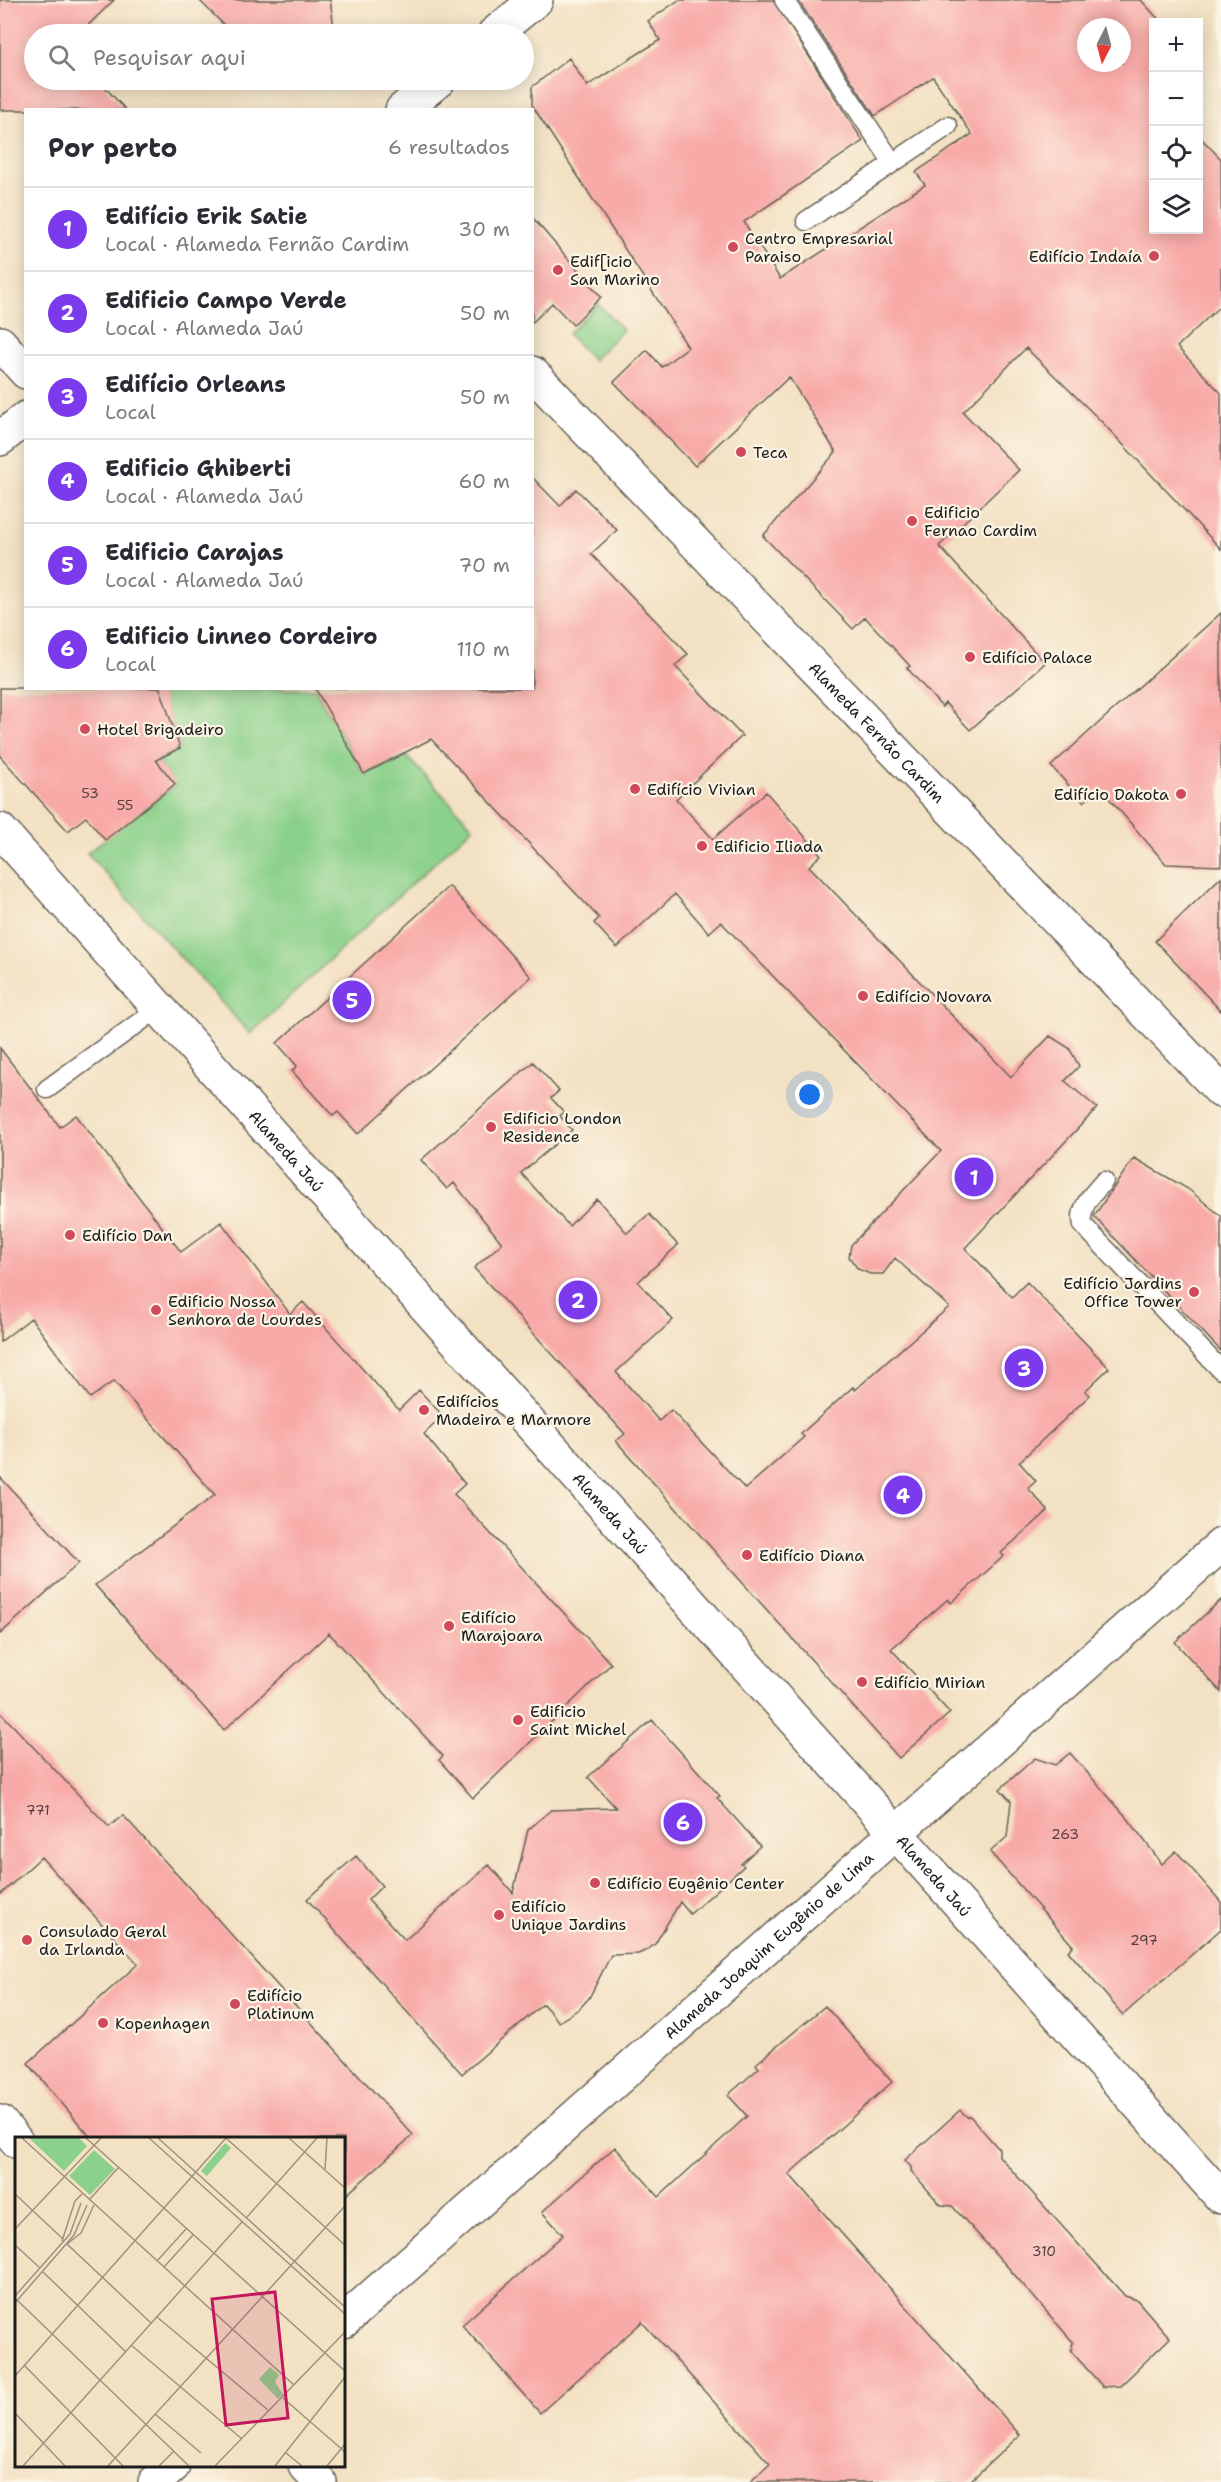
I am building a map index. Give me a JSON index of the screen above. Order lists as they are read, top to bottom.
{
  "streets": {
    "street": ["Alameda Fernão Cardim", "Alameda Jaú", "Alameda Joaquim Eugênio de Lima"]
  },
  "crossings": [
    ["Alameda Jaú", "Alameda Joaquim Eugênio de Lima"]
  ],
  "places": [
    "Centro Empresarial Paraiso",
    "Edifício Indaía",
    "Edif[icio San Marino",
    "Teca",
    "Edificio Fernao Cardim",
    "Edifício Palace",
    "Hotel Brigadeiro",
    "Edifício Vivian",
    "Edifício Dakota",
    "Edificio Iliada",
    "Edifício Novara",
    "Edificio London Residence",
    "Edifício Dan",
    "Edifício Jardins Office Tower",
    "Edificio Nossa Senhora de Lourdes",
    "Edifícios Madeira e Marmore",
    "Edifício Diana",
    "Edifício Marajoara",
    "Edifício Mirian",
    "Edificio Saint Michel",
    "Edifício Eugênio Center",
    "Edifício Unique Jardins",
    "Consulado Geral da Irlanda",
    "Edifício Platinum",
    "Kopenhagen"
  ],
  "house_numbers": [
    "53",
    "55",
    "771",
    "263",
    "297",
    "310"
  ],
  "north": "bottom",
  "page": {
    "map_buttons": ["+", "−"],
    "search": "Pesquisar aqui",
    "heading": ["Por perto", "6 resultados"],
    "list": [
      {
        "mark": "1",
        "name": "Edifício Erik Satie",
        "note": "Local · Alameda Fernão Cardim",
        "value": "30 m"
      },
      {
        "mark": "2",
        "name": "Edificio Campo Verde",
        "note": "Local · Alameda Jaú",
        "value": "50 m"
      },
      {
        "mark": "3",
        "name": "Edifício Orleans",
        "note": "Local",
        "value": "50 m"
      },
      {
        "mark": "4",
        "name": "Edificio Ghiberti",
        "note": "Local · Alameda Jaú",
        "value": "60 m"
      },
      {
        "mark": "5",
        "name": "Edificio Carajas",
        "note": "Local · Alameda Jaú",
        "value": "70 m"
      },
      {
        "mark": "6",
        "name": "Edificio Linneo Cordeiro",
        "note": "Local",
        "value": "110 m"
      }
    ],
    "pins": [
      "5",
      "1",
      "2",
      "3",
      "4",
      "6"
    ]
  }
}
